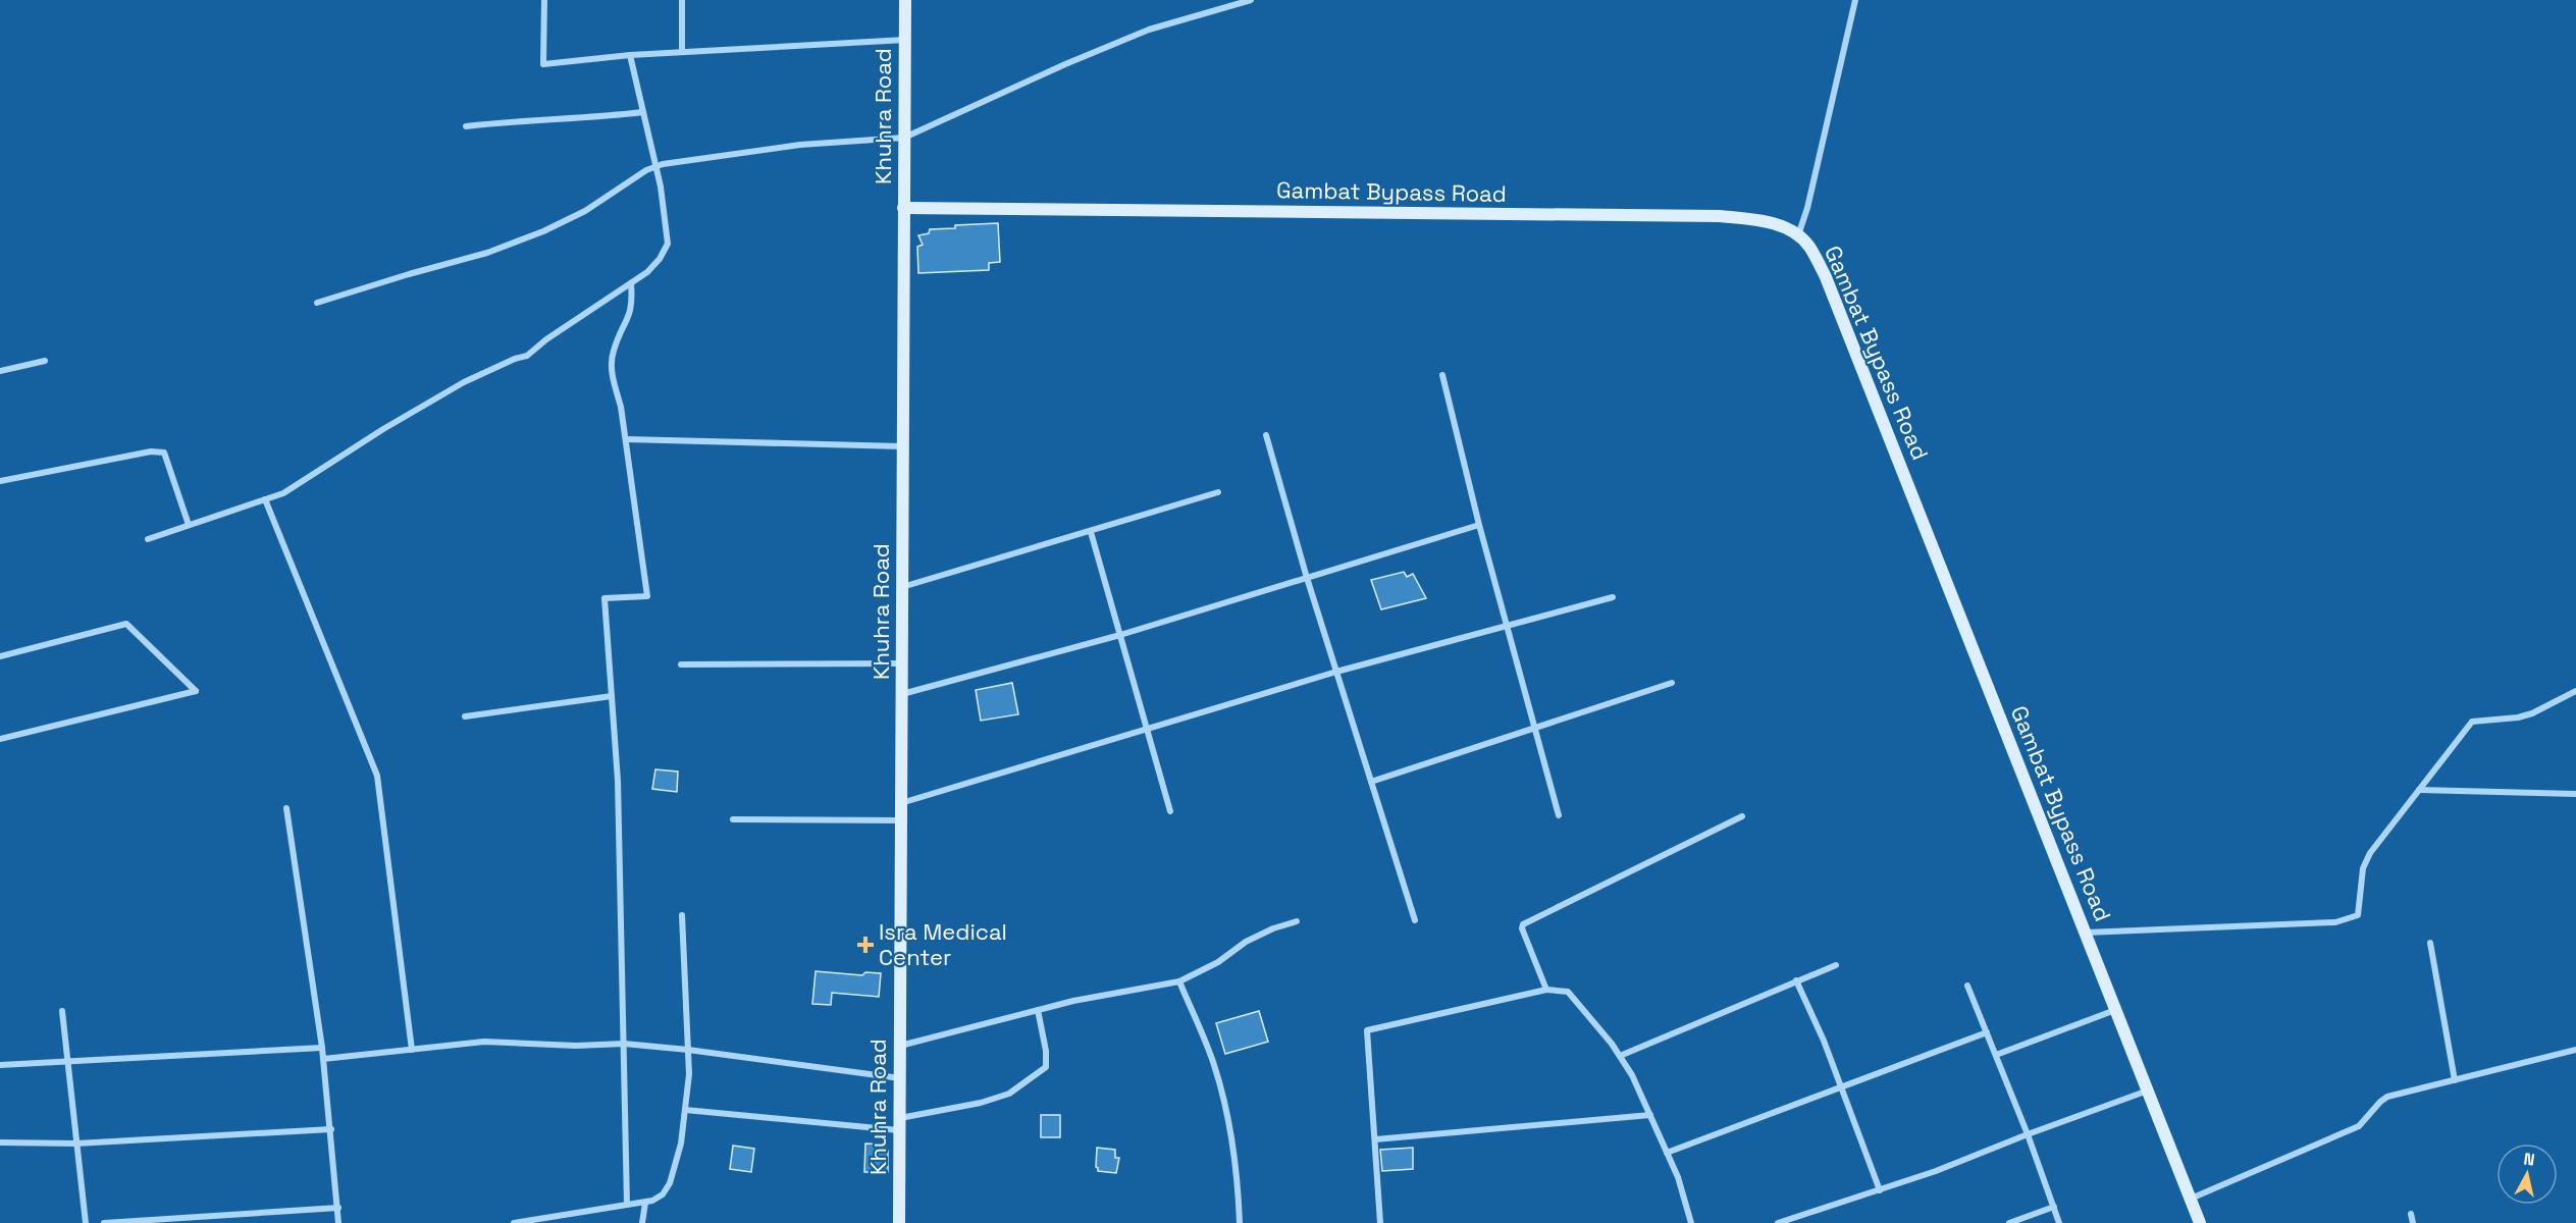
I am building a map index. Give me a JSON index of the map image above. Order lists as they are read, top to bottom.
{
  "streets": {
    "street": ["Khuhra Road", "Gambat Bypass Road"]
  },
  "crossings": [
    ["Khuhra Road", "Gambat Bypass Road"]
  ],
  "places": {
    "health": ["Isra Medical Center"]
  },
  "north": "top"
}
